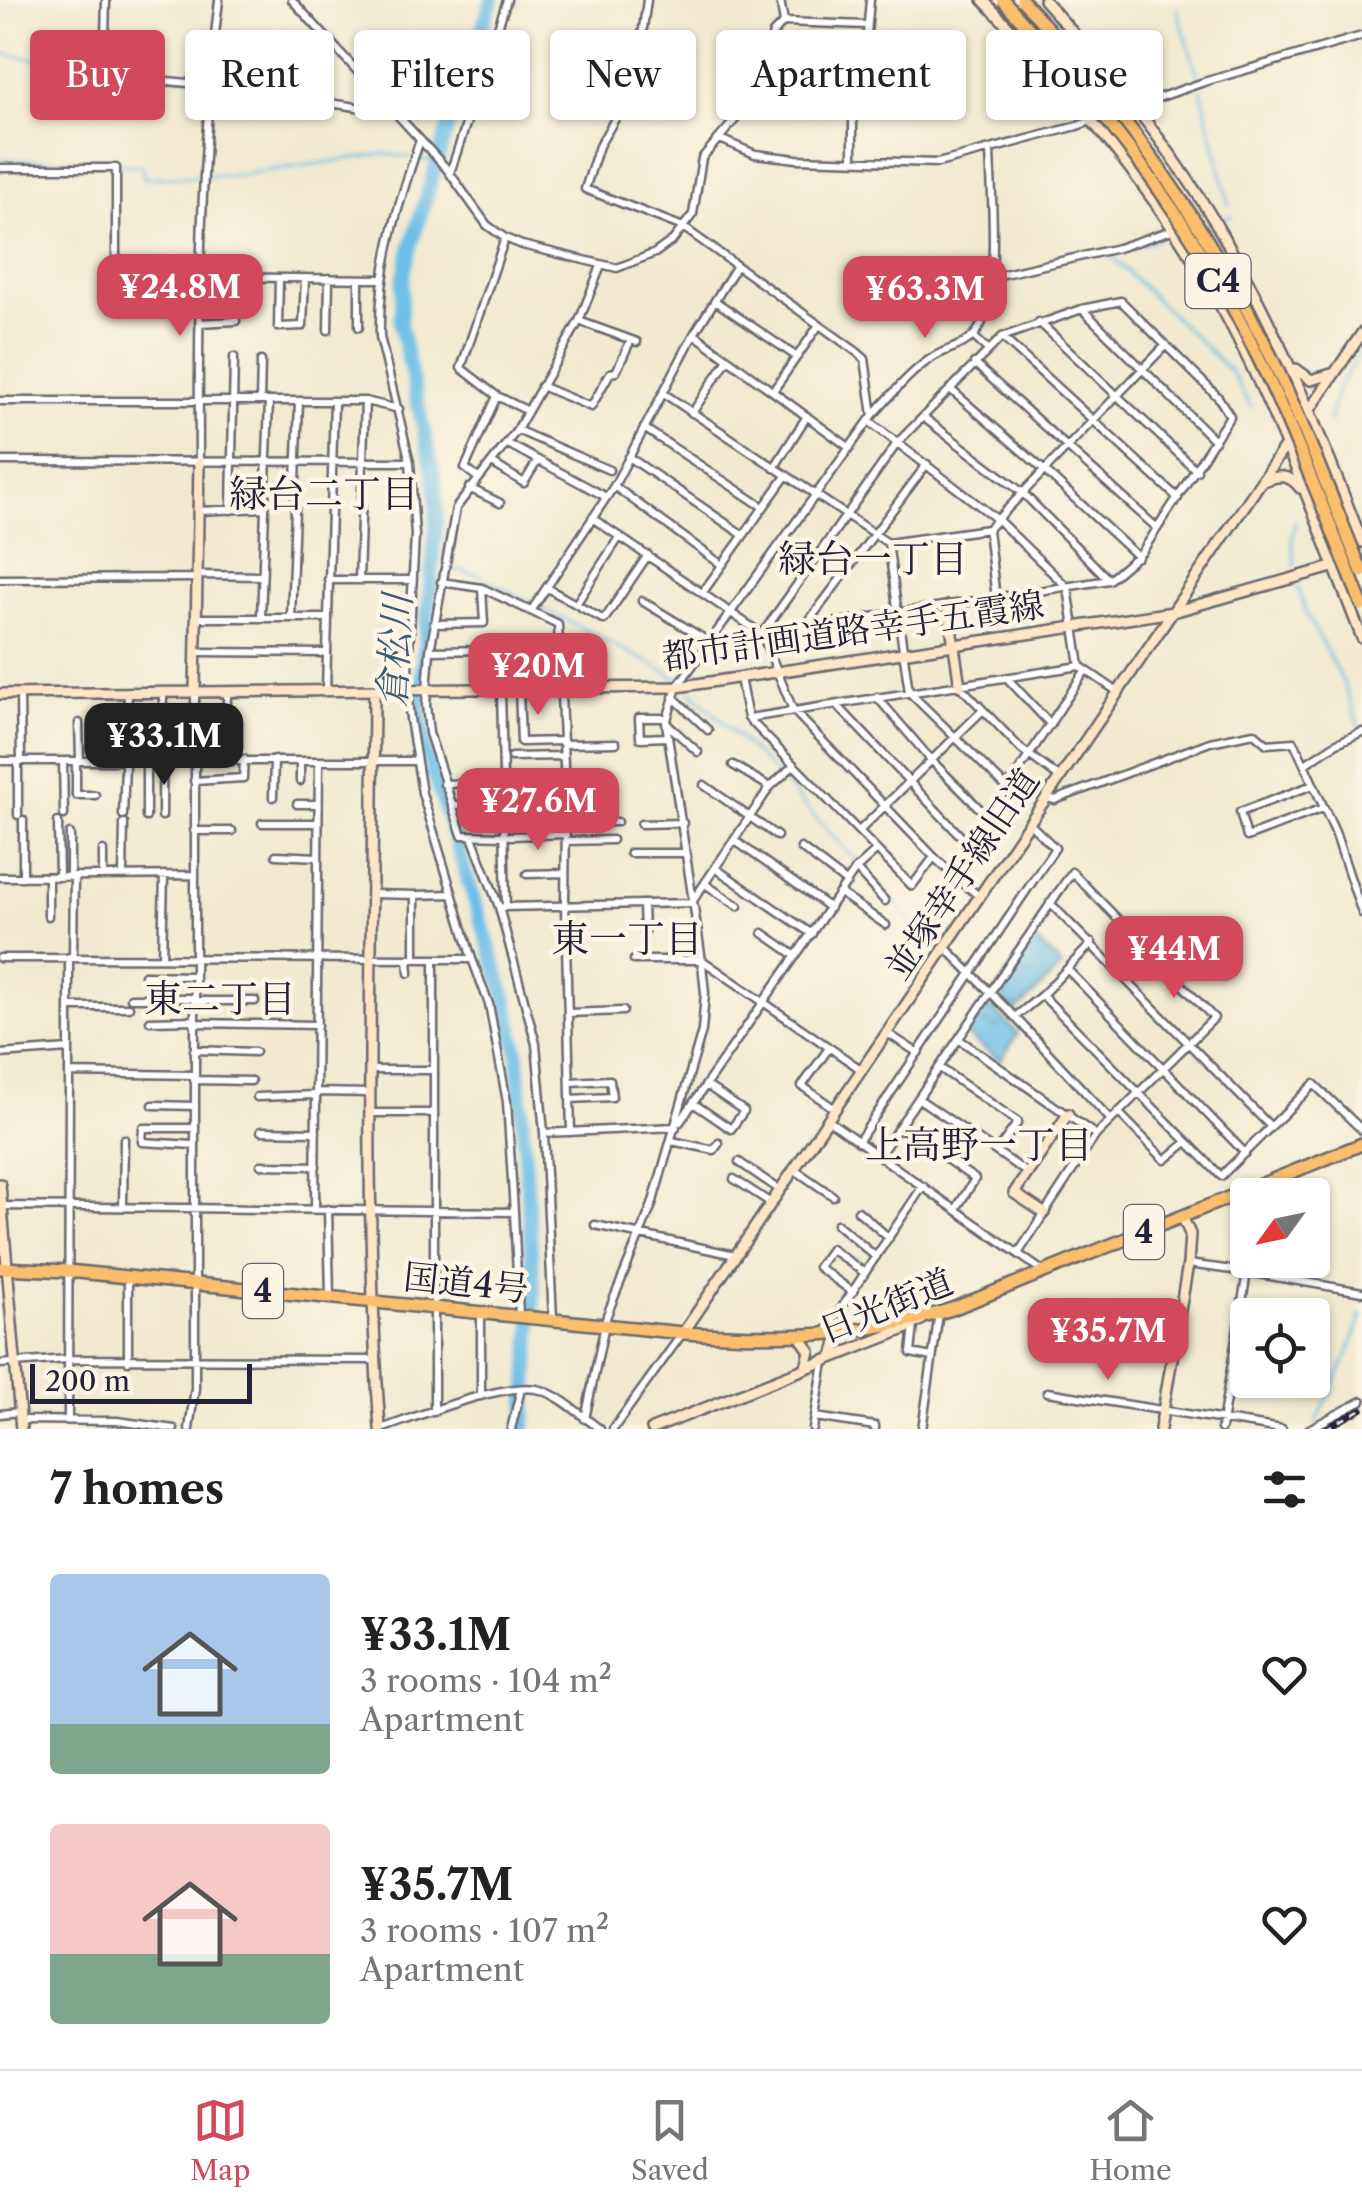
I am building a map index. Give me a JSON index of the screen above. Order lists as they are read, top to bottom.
{
  "streets": {
    "highway": [
      "C4",
      "4",
      "国道4号",
      "日光街道"
    ],
    "street": ["都市計画道路幸手五霞線", "並塚幸手線旧道"]
  },
  "crossings": [
    ["都市計画道路幸手五霞線", "並塚幸手線旧道"],
    ["並塚幸手線旧道", "国道4号"],
    ["国道4号", "日光街道"]
  ],
  "districts": [
    "緑台二丁目",
    "緑台一丁目",
    "東一丁目",
    "東二丁目",
    "上高野一丁目"
  ],
  "water": ["倉松川"],
  "scale_bar": "200 m",
  "north": "bottom left",
  "page": {
    "chip": [
      "Buy",
      "Rent",
      "Filters",
      "New",
      "Apartment",
      "House"
    ],
    "price": [
      "¥24.8M",
      "¥63.3M",
      "¥20M",
      "¥33.1M",
      "¥27.6M",
      "¥44M",
      "¥35.7M"
    ],
    "scale": "200 m",
    "heading": "7 homes",
    "list": [
      {
        "name": "¥33.1M",
        "note": "3 rooms · 104 m² · Apartment"
      },
      {
        "name": "¥35.7M",
        "note": "3 rooms · 107 m² · Apartment"
      }
    ],
    "tabs": ["Map", "Saved", "Home"]
  }
}
